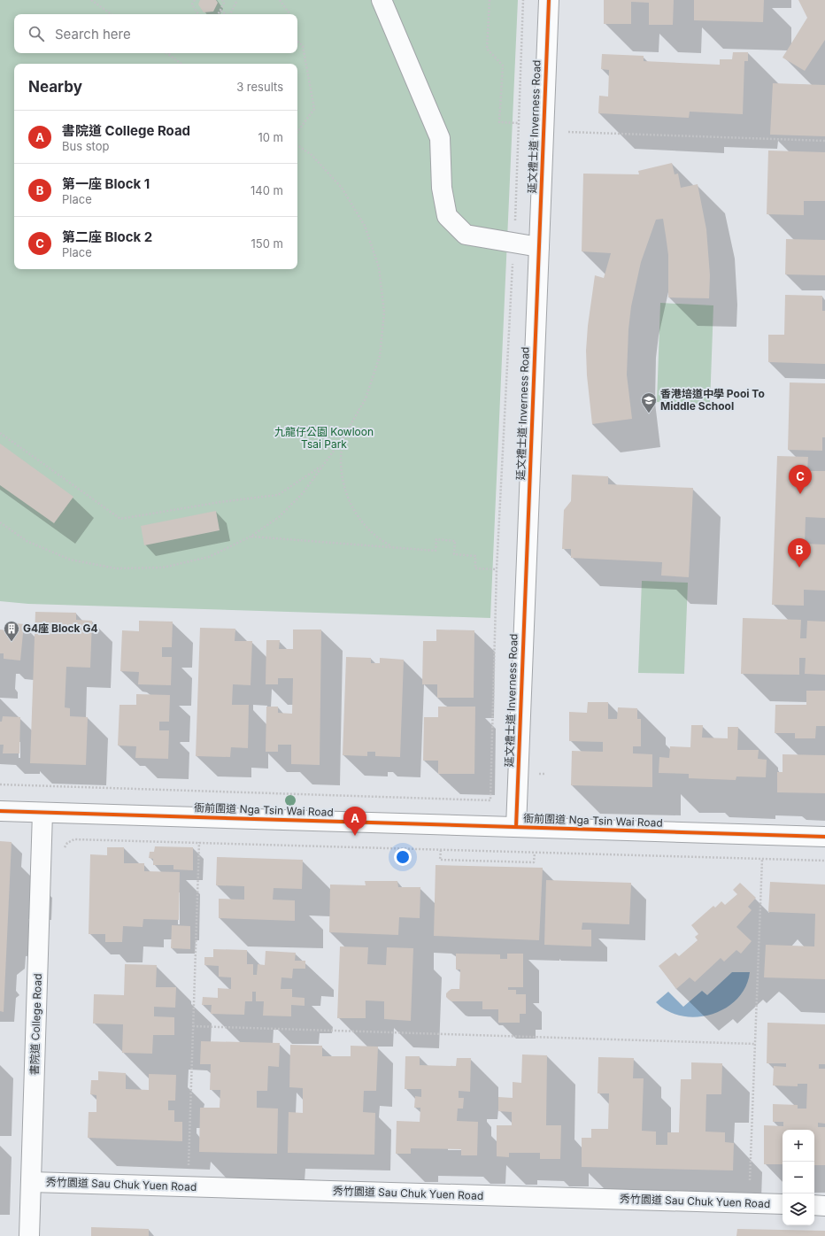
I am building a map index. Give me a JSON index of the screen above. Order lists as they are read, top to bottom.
{
  "streets": {
    "street": [
      "延文禮士道 Inverness Road",
      "衙前圍道 Nga Tsin Wai Road",
      "書院道 College Road",
      "秀竹園道 Sau Chuk Yuen Road"
    ]
  },
  "crossings": [
    ["延文禮士道 Inverness Road", "衙前圍道 Nga Tsin Wai Road"],
    ["衙前圍道 Nga Tsin Wai Road", "書院道 College Road"],
    ["書院道 College Road", "秀竹園道 Sau Chuk Yuen Road"]
  ],
  "parks": ["九龍仔公園 Kowloon Tsai Park"],
  "places": {
    "school or university": ["香港培道中學 Pooi To Middle School"],
    "building": ["G4座 Block G4"]
  },
  "page": {
    "search": "Search here",
    "heading": ["Nearby", "3 results"],
    "list": [
      {
        "mark": "A",
        "name": "書院道 College Road",
        "note": "Bus stop",
        "value": "10 m"
      },
      {
        "mark": "B",
        "name": "第一座 Block 1",
        "note": "Place",
        "value": "140 m"
      },
      {
        "mark": "C",
        "name": "第二座 Block 2",
        "note": "Place",
        "value": "150 m"
      }
    ],
    "pins": ["C", "B", "A"],
    "map_buttons": ["+", "−"]
  }
}
